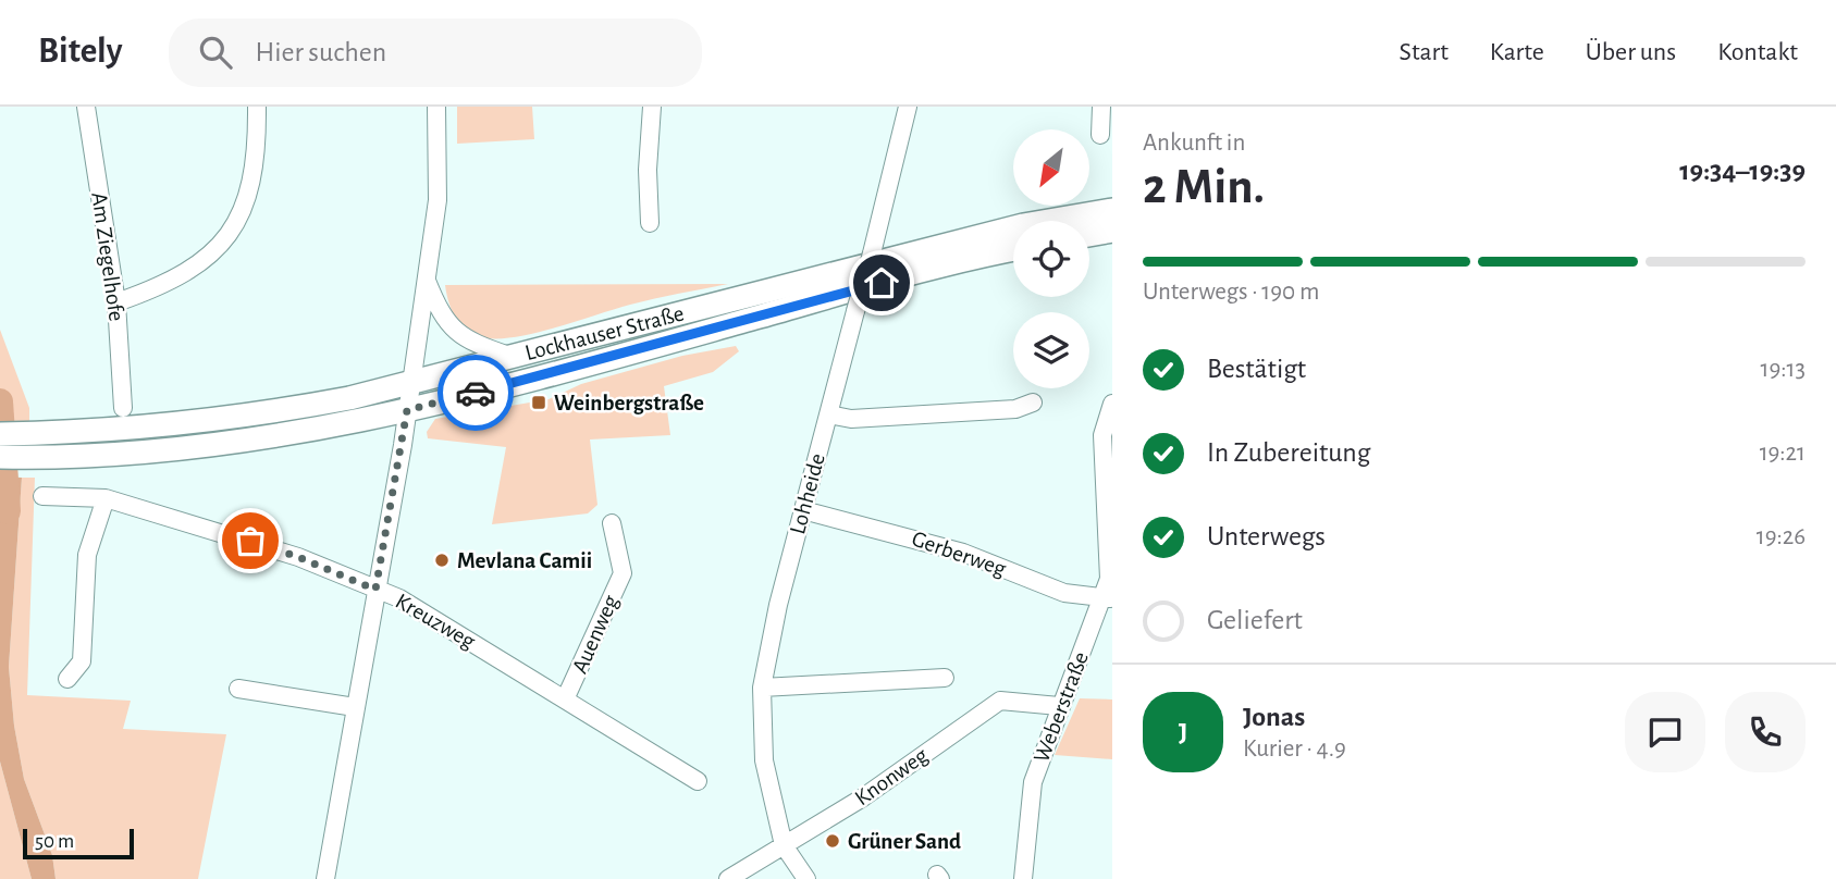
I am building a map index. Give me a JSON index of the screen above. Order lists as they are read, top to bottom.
{
  "streets": {
    "main road": ["Lockhauser Straße"],
    "street": [
      "Am Ziegelhofe",
      "Lohheide",
      "Gerberweg",
      "Kreuzweg",
      "Auenweg",
      "Weberstraße",
      "Knonweg"
    ]
  },
  "crossings": [
    ["Lohheide", "Gerberweg"],
    ["Lohheide", "Knonweg"],
    ["Gerberweg", "Weberstraße"],
    ["Kreuzweg", "Auenweg"],
    ["Weberstraße", "Knonweg"]
  ],
  "places": {
    "transit": ["Weinbergstraße"],
    "other": ["Mevlana Camii", "Grüner Sand"]
  },
  "scale_bar": "50 m",
  "north": "bottom left",
  "page": {
    "header": "Bitely",
    "search": "Hier suchen",
    "nav": [
      "Start",
      "Karte",
      "Über uns",
      "Kontakt"
    ],
    "heading": ["2 Min.", "Ankunft in", "19:34–19:39"],
    "panel": ["Jonas", "Kurier · 4.9"],
    "bar": "Unterwegs · 190 m",
    "list": [
      ["Bestätigt", "19:13"],
      ["In Zubereitung", "19:21"],
      ["Unterwegs", "19:26"],
      "Geliefert"
    ],
    "round": "J",
    "scale": "50 m"
  }
}
